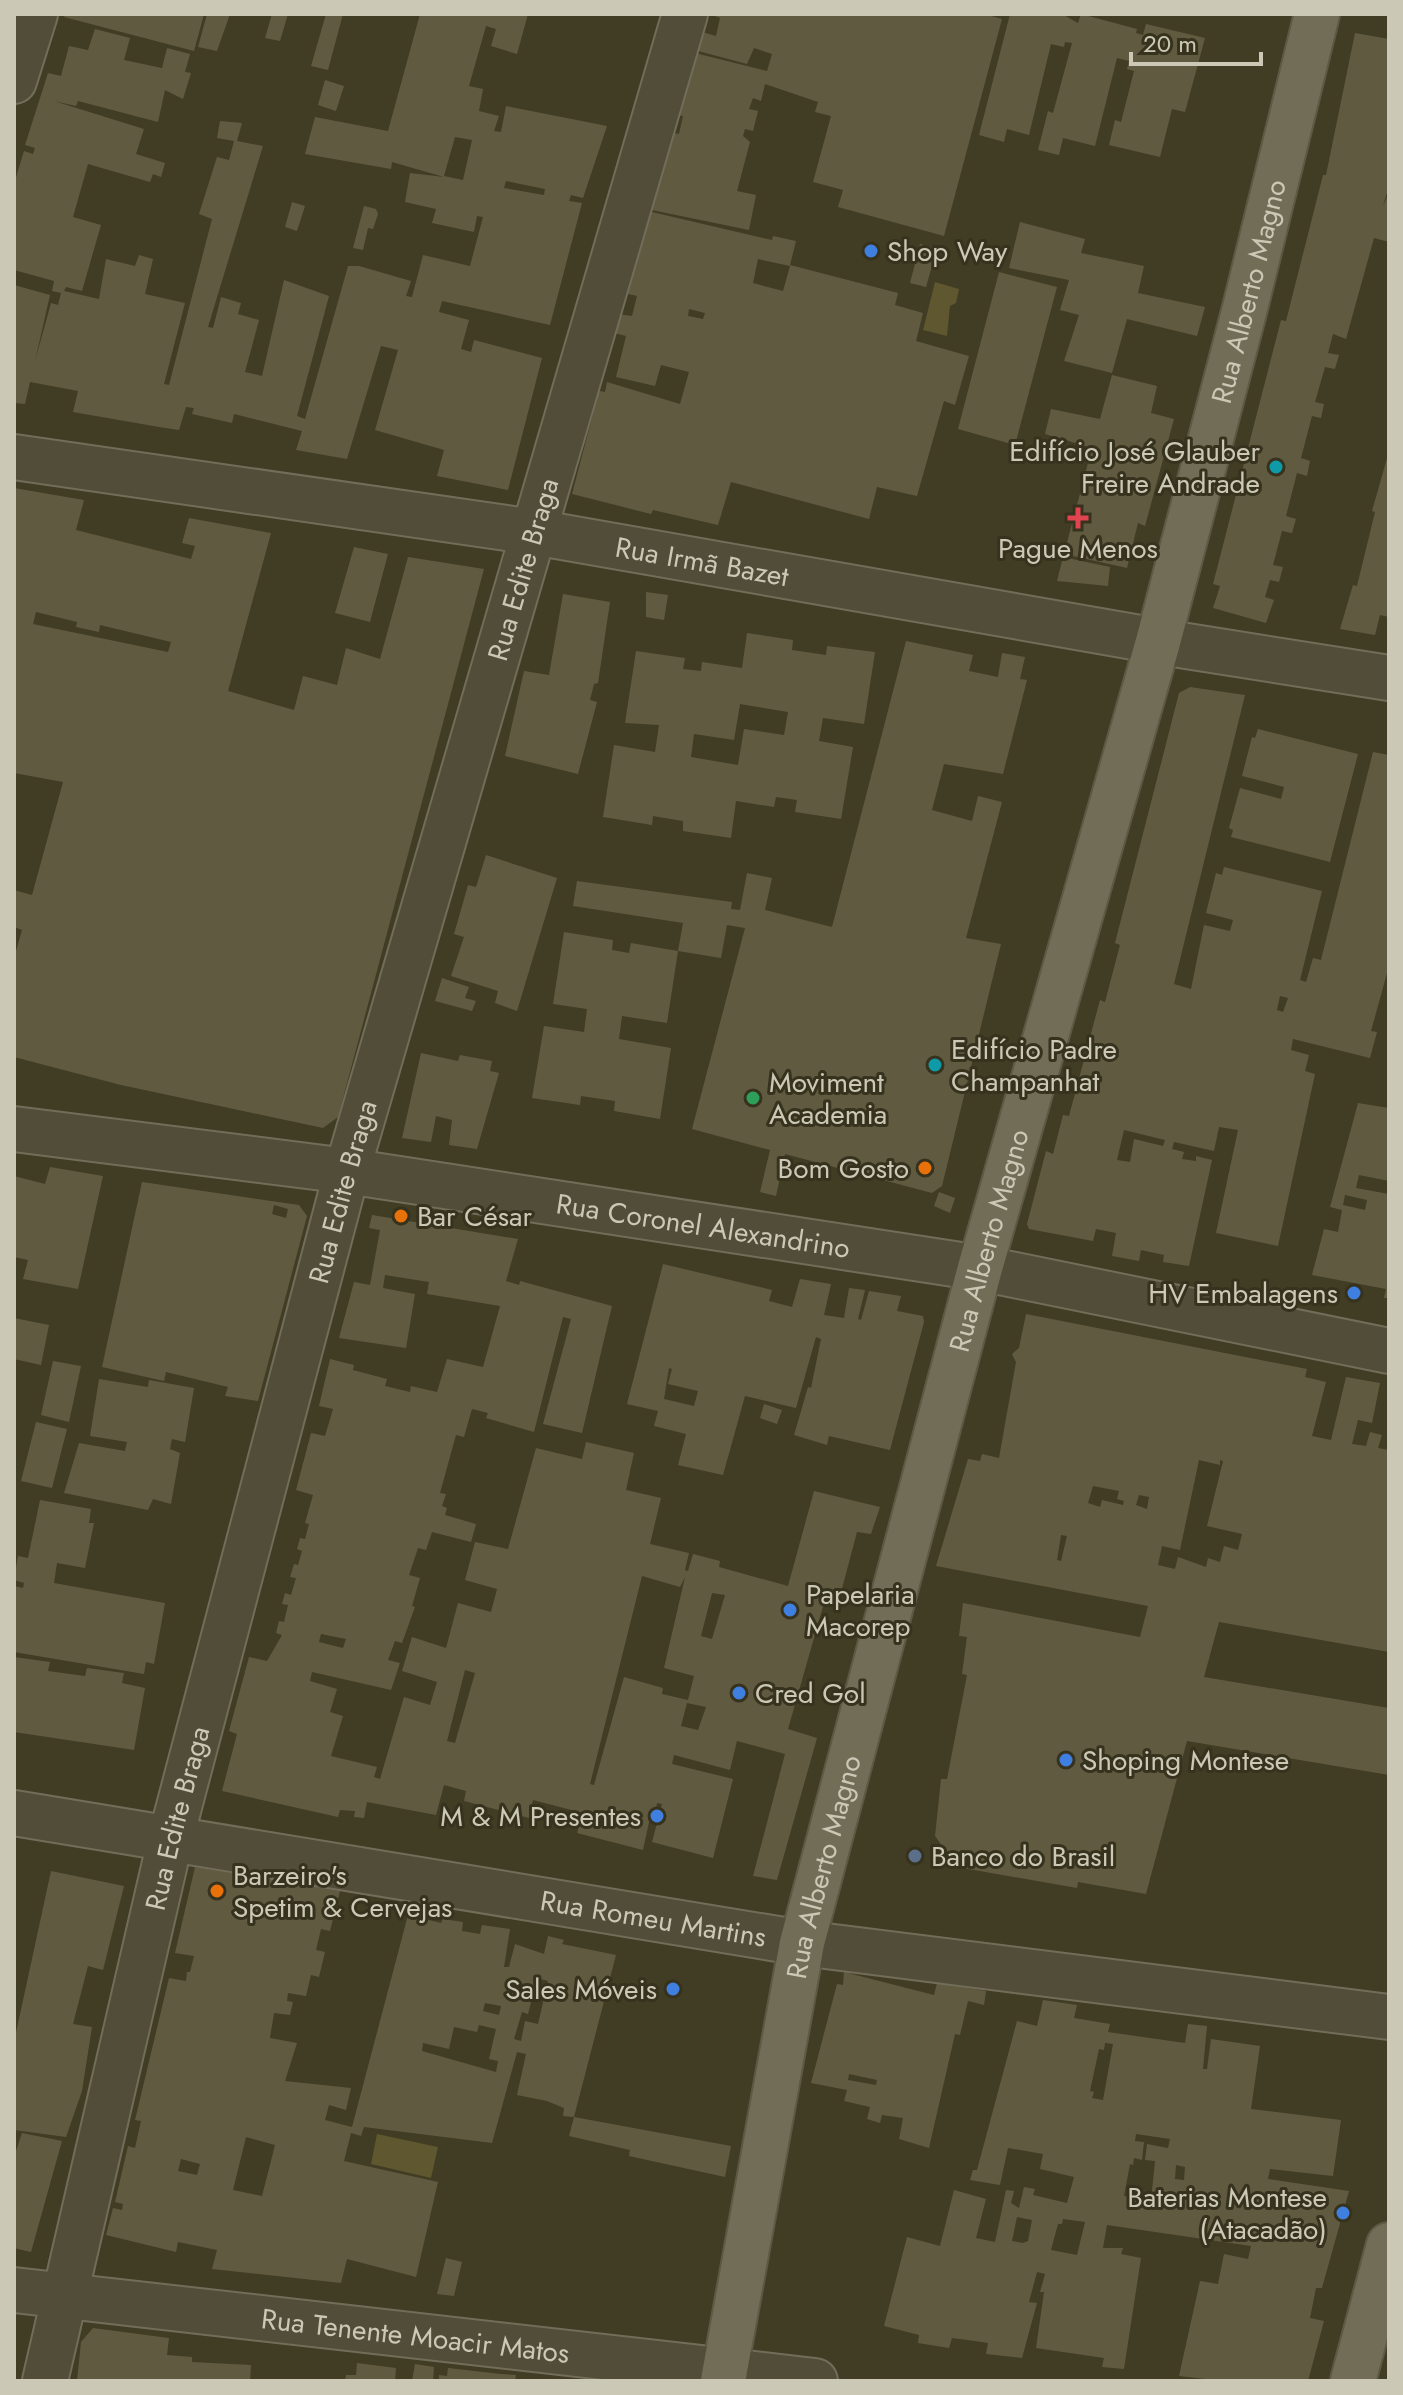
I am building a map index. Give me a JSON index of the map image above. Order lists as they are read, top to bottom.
{
  "streets": {
    "main road": ["Rua Alberto Magno"],
    "street": [
      "Rua Irmã Bazet",
      "Rua Edite Braga",
      "Rua Coronel Alexandrino",
      "Rua Romeu Martins",
      "Rua Tenente Moacir Matos"
    ]
  },
  "crossings": [
    ["Rua Alberto Magno", "Rua Irmã Bazet"],
    ["Rua Alberto Magno", "Rua Coronel Alexandrino"],
    ["Rua Alberto Magno", "Rua Romeu Martins"],
    ["Rua Alberto Magno", "Rua Tenente Moacir Matos"],
    ["Rua Irmã Bazet", "Rua Edite Braga"],
    ["Rua Edite Braga", "Rua Coronel Alexandrino"],
    ["Rua Edite Braga", "Rua Romeu Martins"],
    ["Rua Edite Braga", "Rua Tenente Moacir Matos"]
  ],
  "places": {
    "other": [
      "Shop Way",
      "Edifício José Glauber Freire Andrade",
      "Edifício Padre Champanhat",
      "Moviment Academia",
      "Bom Gosto",
      "Bar César",
      "HV Embalagens",
      "Papelaria Macorep",
      "Cred Gol",
      "Shoping Montese",
      "M & M Presentes",
      "Banco do Brasil",
      "Barzeiro's Spetim & Cervejas",
      "Sales Móveis",
      "Baterias Montese (Atacadão)"
    ],
    "health": ["Pague Menos"]
  },
  "scale_bar": "20 m"
}
